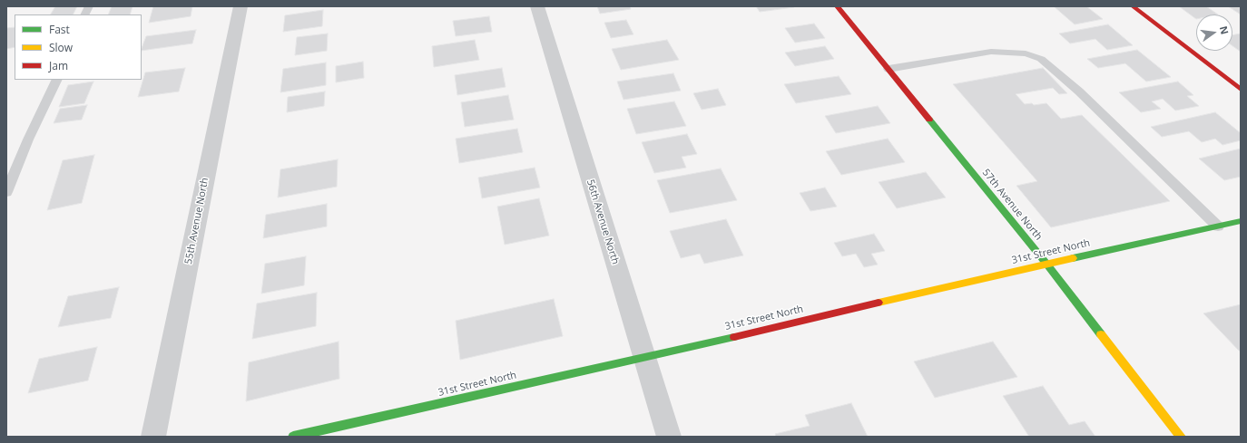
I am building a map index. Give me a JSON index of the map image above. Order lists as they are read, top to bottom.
{
  "streets": {
    "street": [
      "57th Avenue North",
      "55th Avenue North",
      "56th Avenue North",
      "31st Street North"
    ]
  },
  "crossings": [
    ["57th Avenue North", "31st Street North"],
    ["56th Avenue North", "31st Street North"]
  ],
  "legend": ["Fast", "Slow", "Jam"],
  "north": "right"
}
